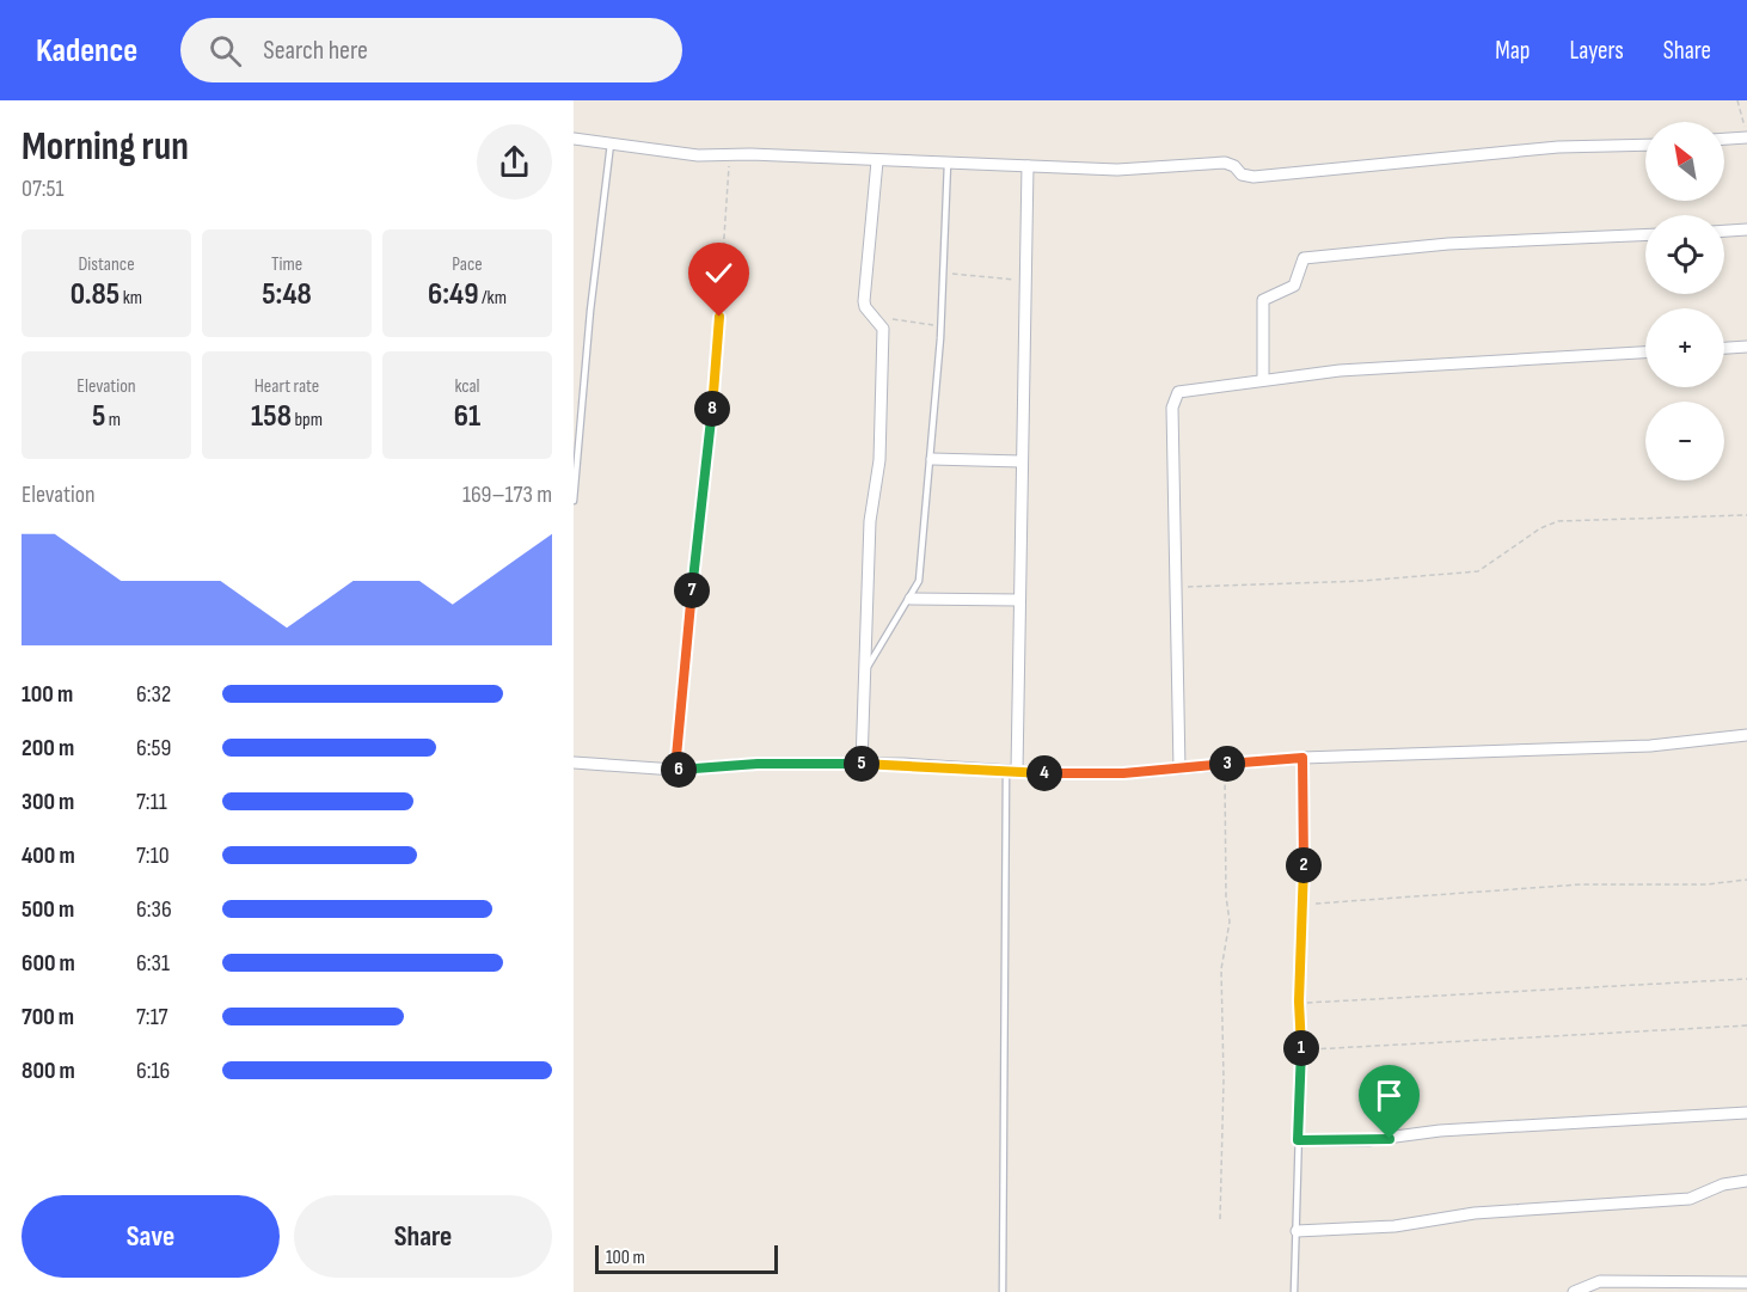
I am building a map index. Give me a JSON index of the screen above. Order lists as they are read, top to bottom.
{
  "scale_bar": "100 m",
  "north": "top left",
  "page": {
    "header": "Kadence",
    "search": "Search here",
    "nav": ["Map", "Layers", "Share"],
    "heading": ["Morning run", "07:51"],
    "map_buttons": ["+", "−"],
    "stats": [
      ["Distance", "0.85 km"],
      ["Time", "5:48"],
      ["Pace", "6:49 /km"],
      ["Elevation", "5 m"],
      ["Heart rate", "158 bpm"],
      ["kcal", "61"]
    ],
    "pins": [
      "8",
      "7",
      "3",
      "5",
      "6",
      "4",
      "2",
      "1"
    ],
    "chart": ["Elevation", "169–173 m"],
    "list": [
      {
        "name": "100 m",
        "note": "6:32"
      },
      {
        "name": "200 m",
        "note": "6:59"
      },
      {
        "name": "300 m",
        "note": "7:11"
      },
      {
        "name": "400 m",
        "note": "7:10"
      },
      {
        "name": "500 m",
        "note": "6:36"
      },
      {
        "name": "600 m",
        "note": "6:31"
      },
      {
        "name": "700 m",
        "note": "7:17"
      },
      {
        "name": "800 m",
        "note": "6:16"
      }
    ],
    "buttons": ["Save", "Share"],
    "scale": "100 m"
  }
}
